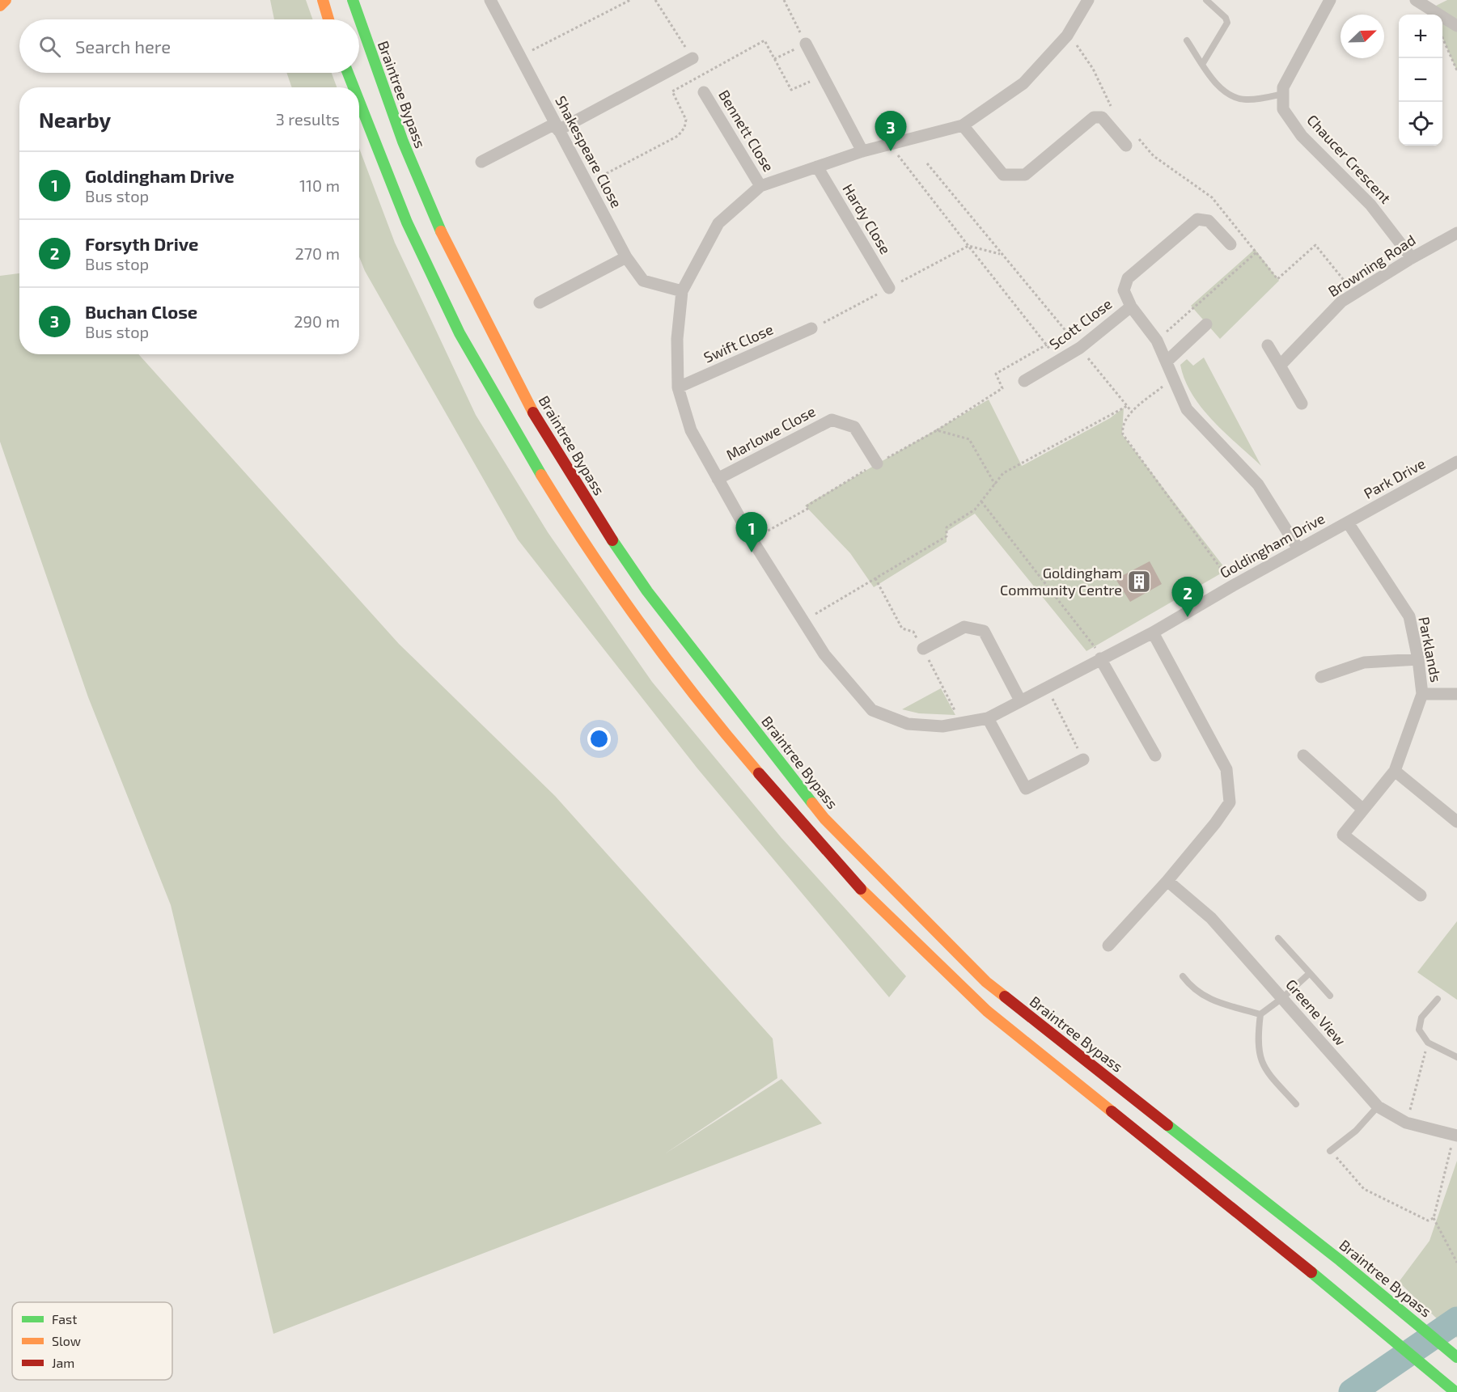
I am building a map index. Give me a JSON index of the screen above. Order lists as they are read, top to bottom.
{
  "streets": {
    "main road": ["Braintree Bypass"],
    "street": [
      "Bennett Close",
      "Shakespeare Close",
      "Chaucer Crescent",
      "Hardy Close",
      "Browning Road",
      "Scott Close",
      "Swift Close",
      "Marlowe Close",
      "Park Drive",
      "Goldingham Drive",
      "Parklands",
      "Greene View"
    ]
  },
  "crossings": [
    ["Bennett Close", "Goldingham Drive"],
    ["Shakespeare Close", "Goldingham Drive"],
    ["Chaucer Crescent", "Browning Road"],
    ["Hardy Close", "Goldingham Drive"],
    ["Swift Close", "Goldingham Drive"],
    ["Marlowe Close", "Goldingham Drive"],
    ["Park Drive", "Goldingham Drive"],
    ["Park Drive", "Parklands"],
    ["Goldingham Drive", "Parklands"]
  ],
  "places": {
    "building": ["Goldingham Community Centre"]
  },
  "legend": ["Fast", "Slow", "Jam"],
  "north": "top right",
  "page": {
    "map_buttons": ["+", "−"],
    "search": "Search here",
    "heading": ["Nearby", "3 results"],
    "pins": ["3", "1", "2"],
    "list": [
      {
        "mark": "1",
        "name": "Goldingham Drive",
        "note": "Bus stop",
        "value": "110 m"
      },
      {
        "mark": "2",
        "name": "Forsyth Drive",
        "note": "Bus stop",
        "value": "270 m"
      },
      {
        "mark": "3",
        "name": "Buchan Close",
        "note": "Bus stop",
        "value": "290 m"
      }
    ]
  }
}
